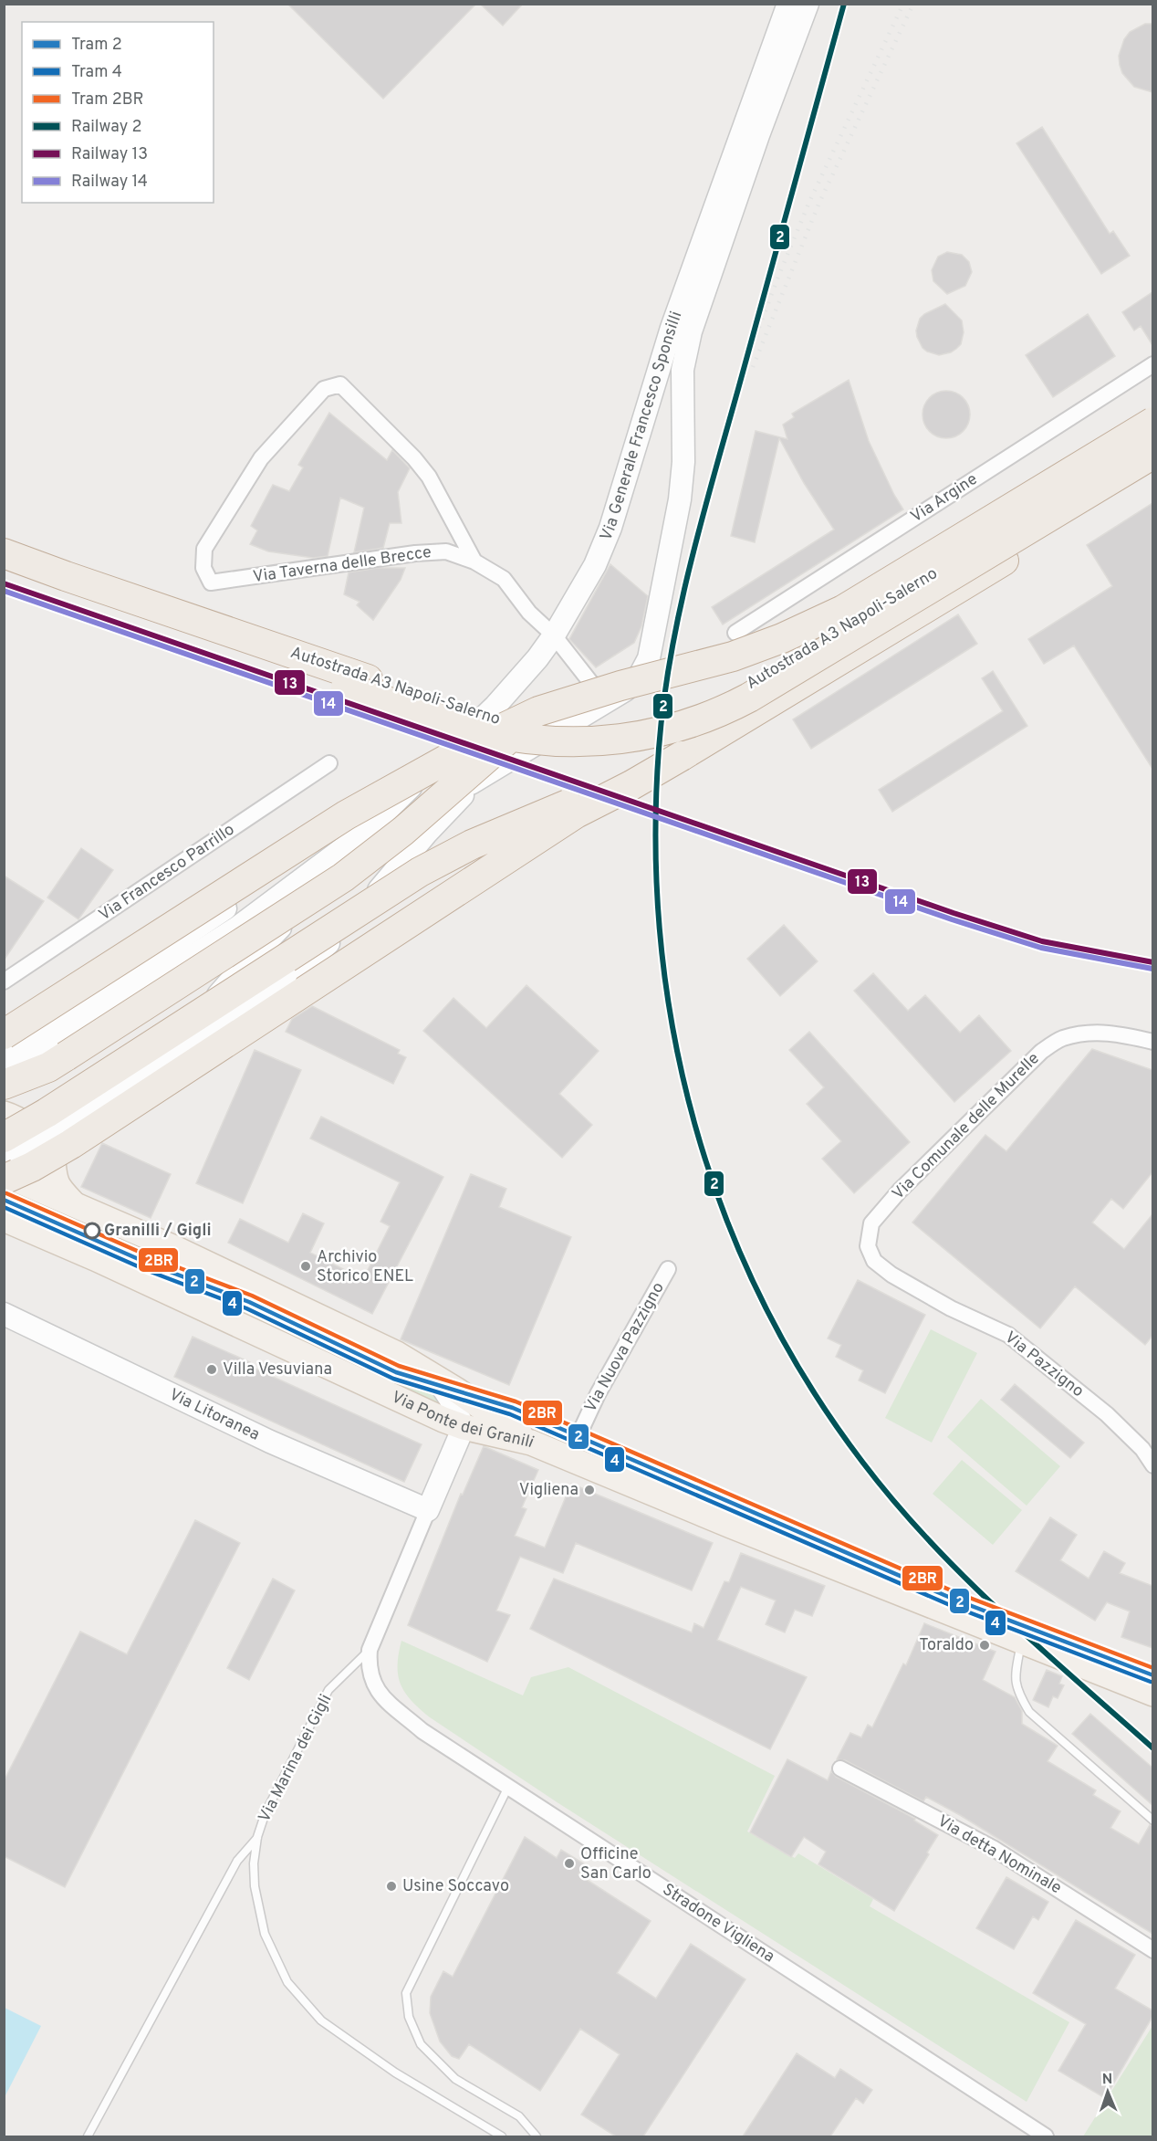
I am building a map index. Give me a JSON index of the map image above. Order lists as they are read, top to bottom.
{
  "streets": {
    "highway": ["Autostrada A3 Napoli-Salerno"],
    "main road": ["Via Ponte dei Granili"],
    "street": [
      "Via Generale Francesco Sponsilli",
      "Via Argine",
      "Via Taverna delle Brecce",
      "Via Francesco Parrillo",
      "Via Comunale delle Murelle",
      "Via Nuova Pazzigno",
      "Via Pazzigno",
      "Via Litoranea",
      "Via Marina dei Gigli",
      "Via detta Nominale",
      "Stradone Vigliena"
    ]
  },
  "crossings": [
    ["Via Comunale delle Murelle", "Via Pazzigno"],
    ["Via Litoranea", "Via Marina dei Gigli"],
    ["Via Ponte dei Granili", "Via Marina dei Gigli"],
    ["Via Marina dei Gigli", "Stradone Vigliena"]
  ],
  "places": [
    "Granilli / Gigli",
    "Archivio Storico ENEL",
    "Villa Vesuviana",
    "Vigliena",
    "Toraldo",
    "Officine San Carlo",
    "Usine Soccavo"
  ],
  "lines": [
    "rail line 2",
    "rail line 13",
    "rail line 14",
    "tram line 2BR",
    "tram line 2",
    "tram line 4"
  ],
  "legend": [
    "Tram 2",
    "Tram 4",
    "Tram 2BR",
    "Railway 2",
    "Railway 13",
    "Railway 14"
  ],
  "north": "top"
}
